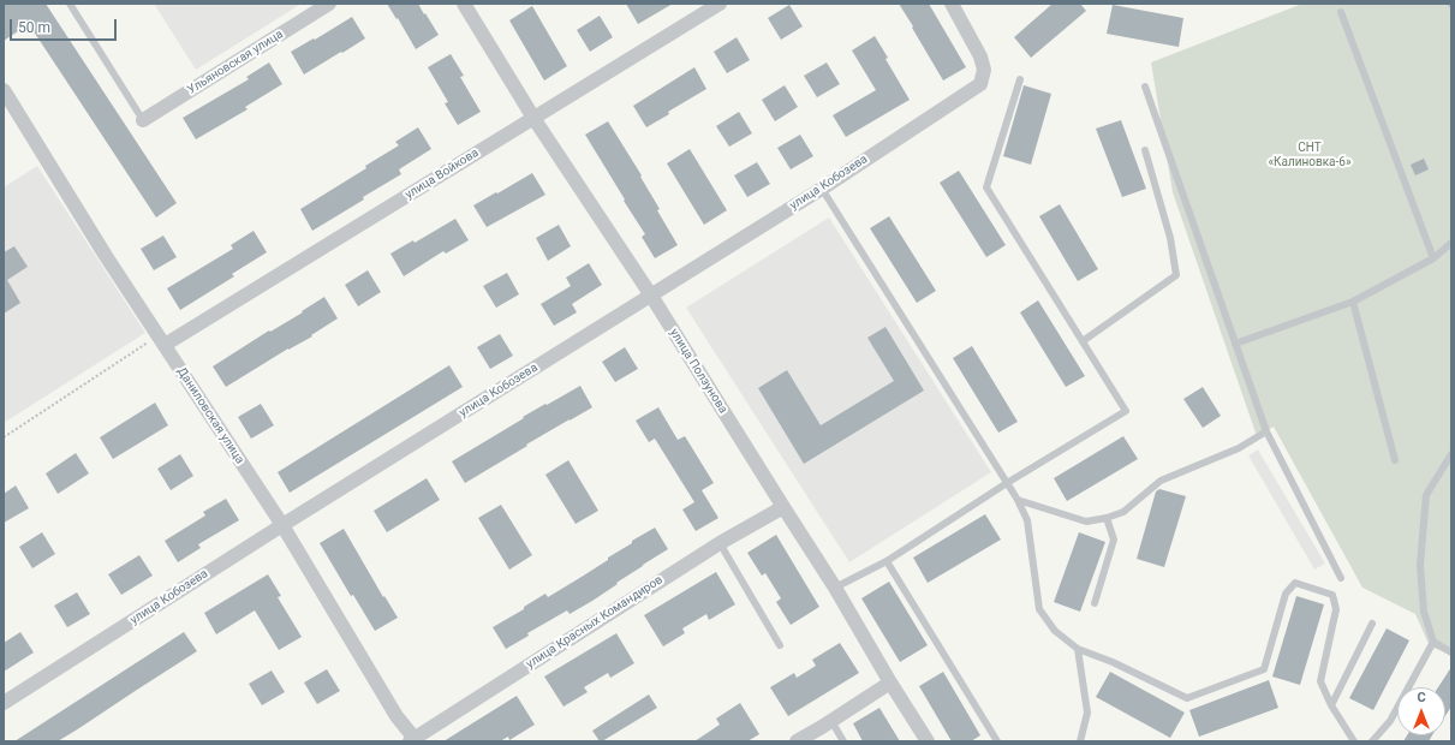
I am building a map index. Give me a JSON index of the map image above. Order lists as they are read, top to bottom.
{
  "streets": {
    "street": [
      "Ульяновская улица",
      "улица Войкова",
      "улица Кобозева",
      "улица Ползунова",
      "Даниловская улица",
      "улица Красных Командиров"
    ]
  },
  "crossings": [
    ["улица Войкова", "улица Ползунова"],
    ["улица Войкова", "Даниловская улица"],
    ["улица Кобозева", "улица Ползунова"],
    ["улица Кобозева", "Даниловская улица"],
    ["улица Ползунова", "улица Красных Командиров"],
    ["Даниловская улица", "улица Красных Командиров"]
  ],
  "parks": ["СНТ «Калиновка-6»"],
  "scale_bar": "50 m",
  "north": "top"
}
